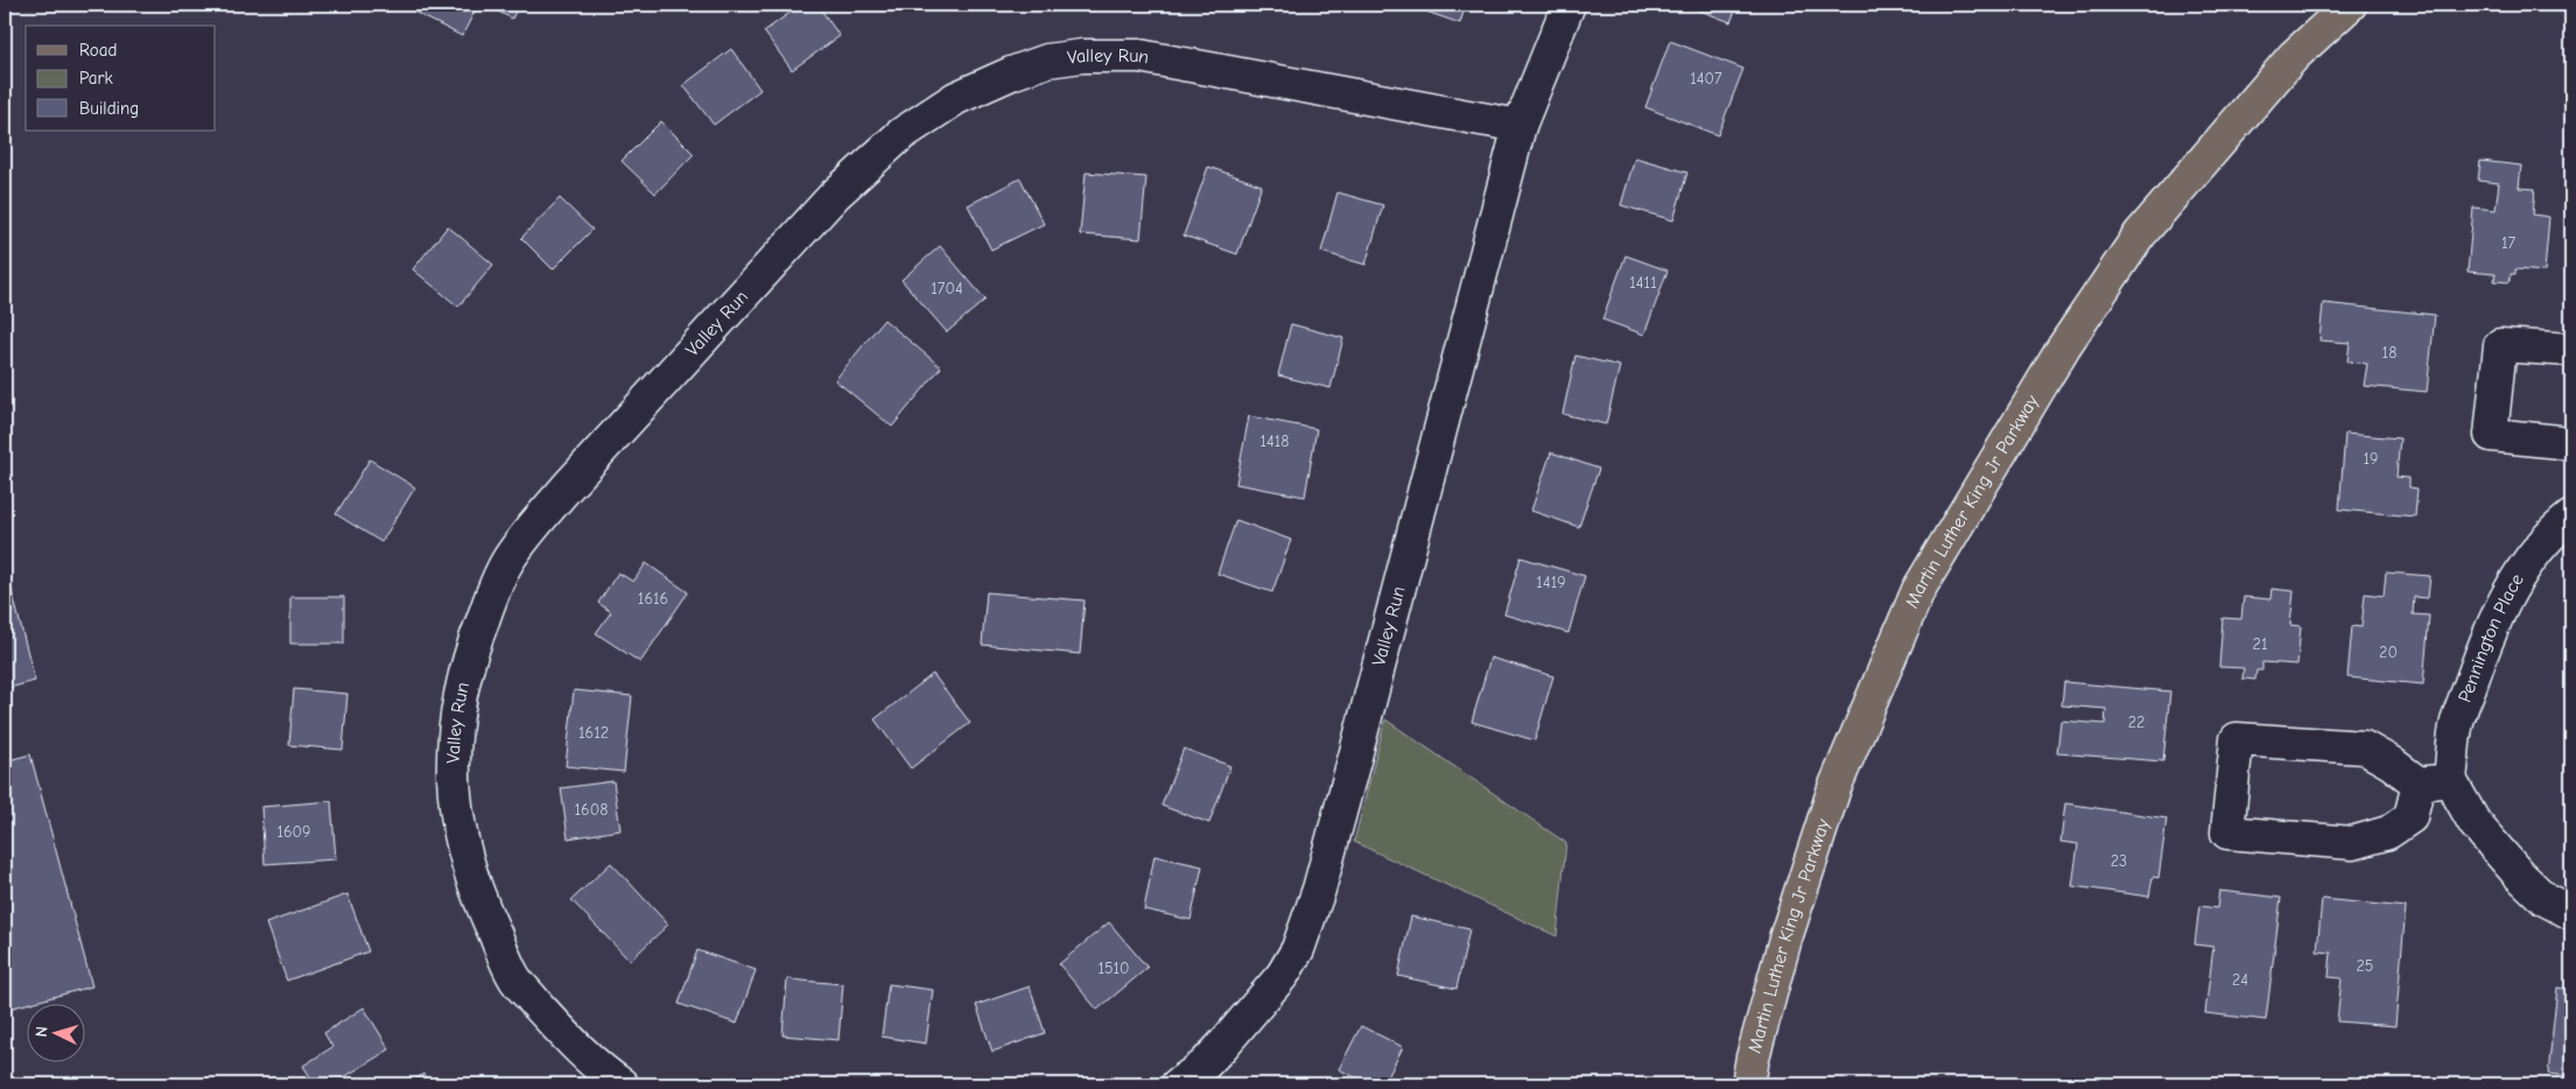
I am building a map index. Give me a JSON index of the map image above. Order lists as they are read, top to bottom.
{
  "streets": {
    "main road": ["Martin Luther King Jr Parkway"],
    "street": ["Valley Run", "Pennington Place"]
  },
  "house_numbers": [
    "1407",
    "17",
    "1411",
    "1704",
    "18",
    "1418",
    "19",
    "1419",
    "1616",
    "21",
    "20",
    "22",
    "1612",
    "1608",
    "1609",
    "23",
    "25",
    "1510",
    "24"
  ],
  "legend": ["Road", "Park", "Building"],
  "north": "left"
}
